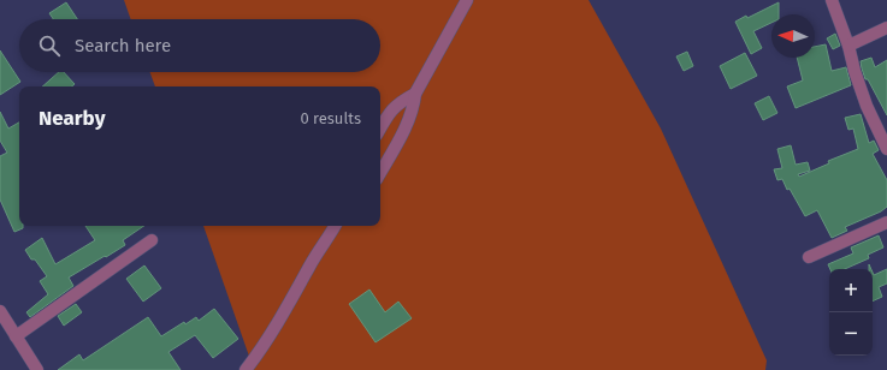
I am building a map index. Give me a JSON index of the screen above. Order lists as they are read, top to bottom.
{
  "north": "left",
  "page": {
    "search": "Search here",
    "heading": ["Nearby", "0 results"],
    "map_buttons": ["+", "−"]
  }
}
